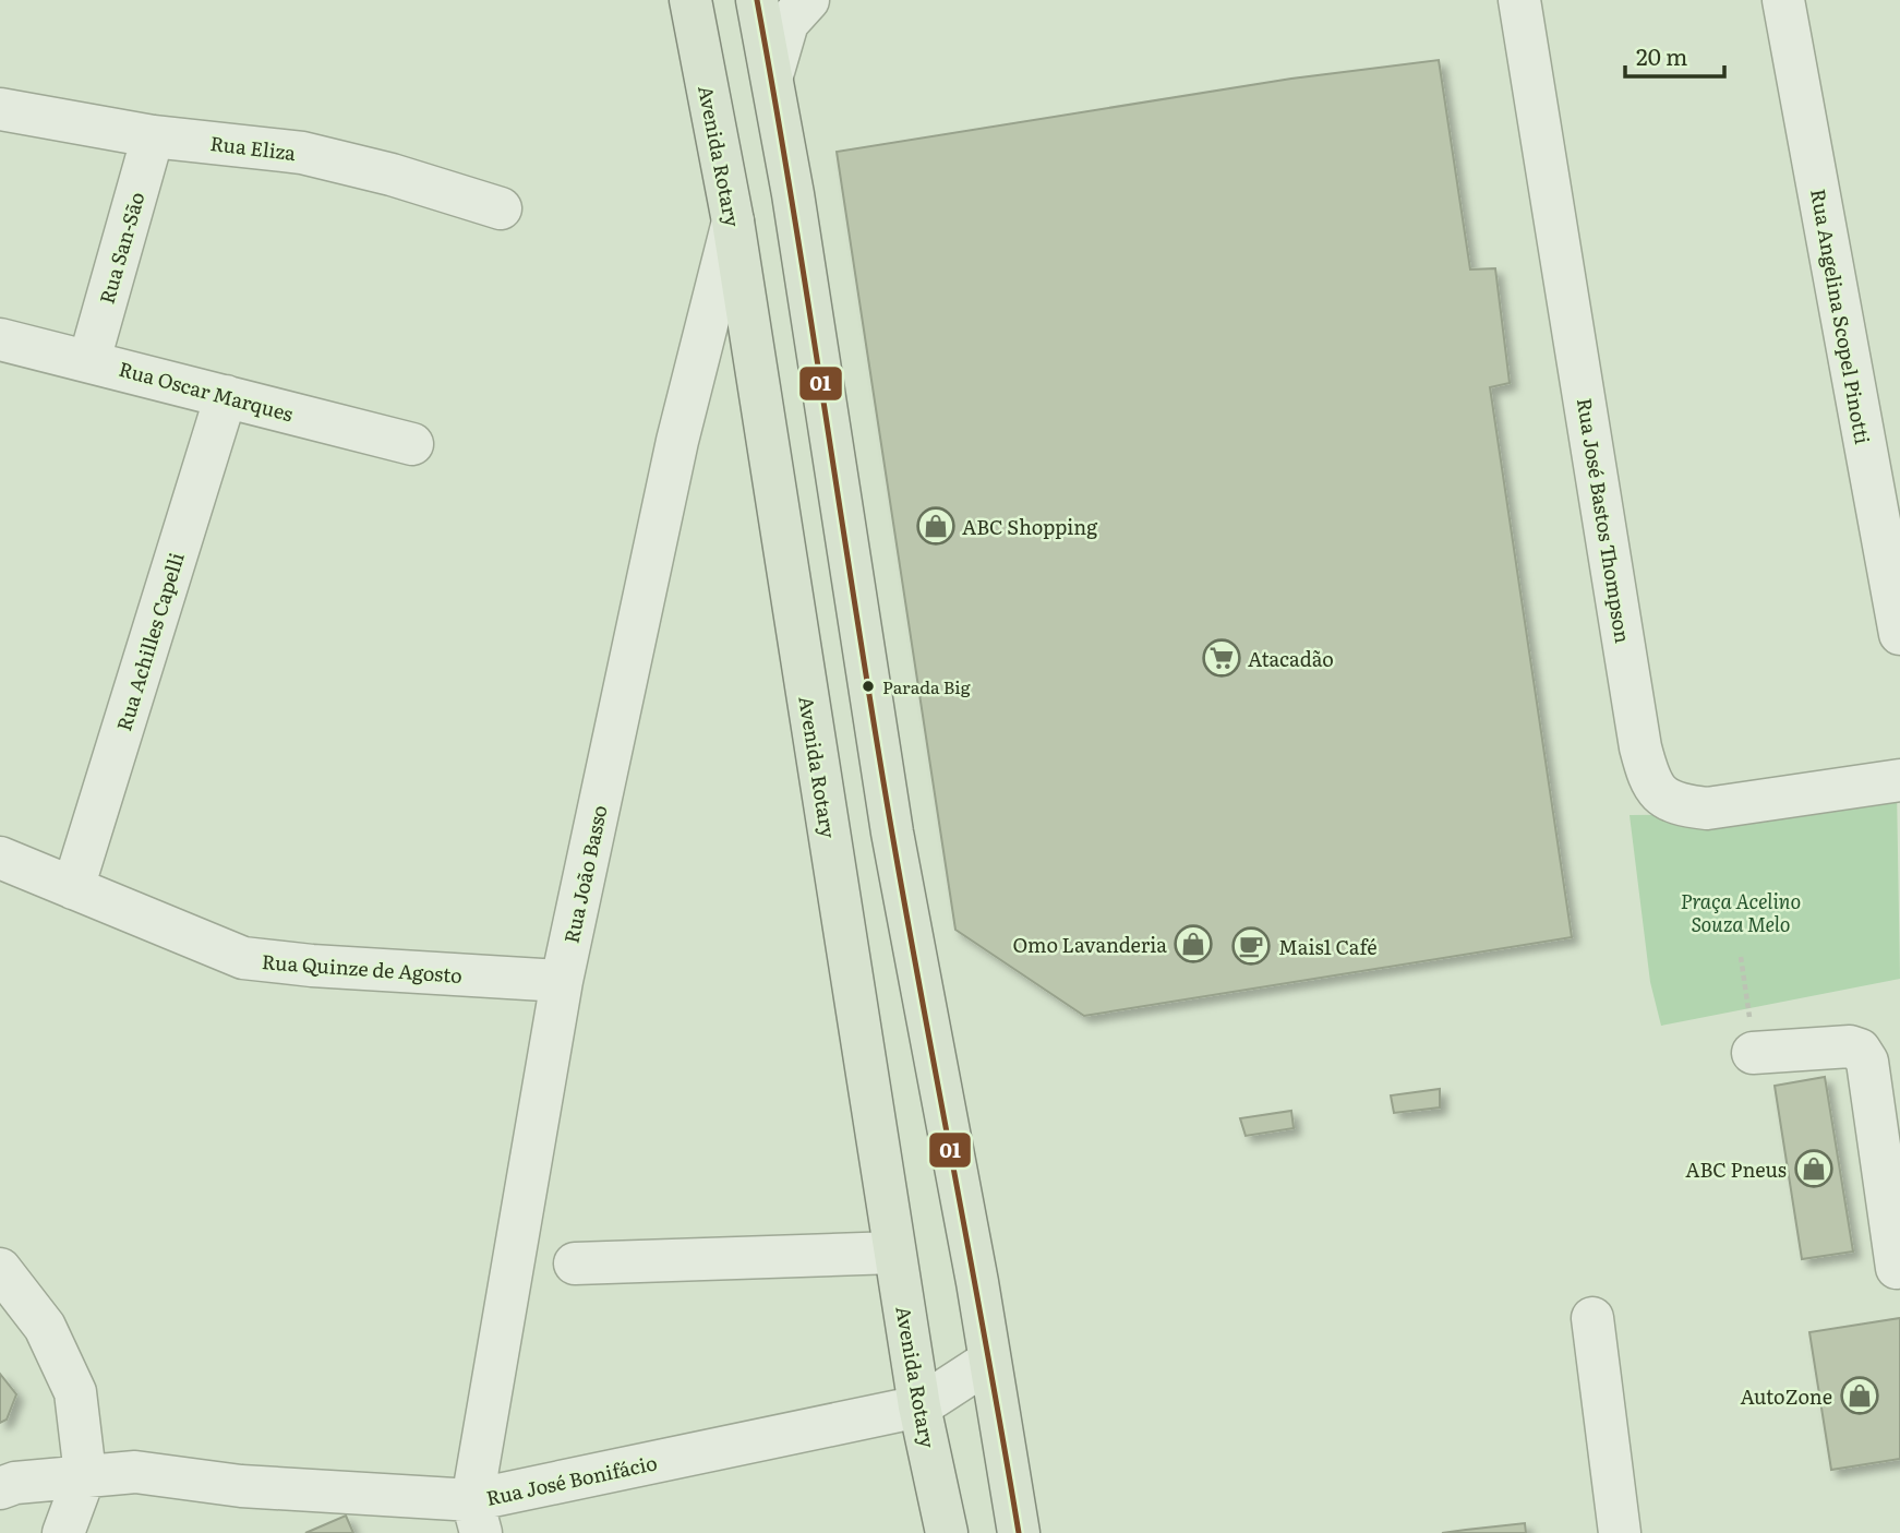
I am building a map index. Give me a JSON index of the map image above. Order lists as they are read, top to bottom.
{
  "streets": {
    "main road": ["Avenida Rotary"],
    "street": [
      "Rua Eliza",
      "Rua San-São",
      "Rua Angelina Scopel Pinotti",
      "Rua Oscar Marques",
      "Rua José Bastos Thompson",
      "Rua Achilles Capelli",
      "Rua João Basso",
      "Rua Quinze de Agosto",
      "Rua José Bonifácio"
    ]
  },
  "crossings": [
    ["Rua Eliza", "Rua San-São"],
    ["Avenida Rotary", "Rua João Basso"],
    ["Avenida Rotary", "Rua José Bonifácio"],
    ["Rua San-São", "Rua Oscar Marques"],
    ["Rua Oscar Marques", "Rua Achilles Capelli"],
    ["Rua Achilles Capelli", "Rua Quinze de Agosto"],
    ["Rua João Basso", "Rua Quinze de Agosto"],
    ["Rua João Basso", "Rua José Bonifácio"]
  ],
  "parks": ["Praça Acelino Souza Melo"],
  "places": {
    "shop": [
      "ABC Shopping",
      "Omo Lavanderia",
      "ABC Pneus",
      "AutoZone"
    ],
    "supermarket": ["Atacadão"],
    "other": ["Parada Big"],
    "cafe": ["Mais1 Café"]
  },
  "lines": ["transit line 01"],
  "scale_bar": "20 m"
}
